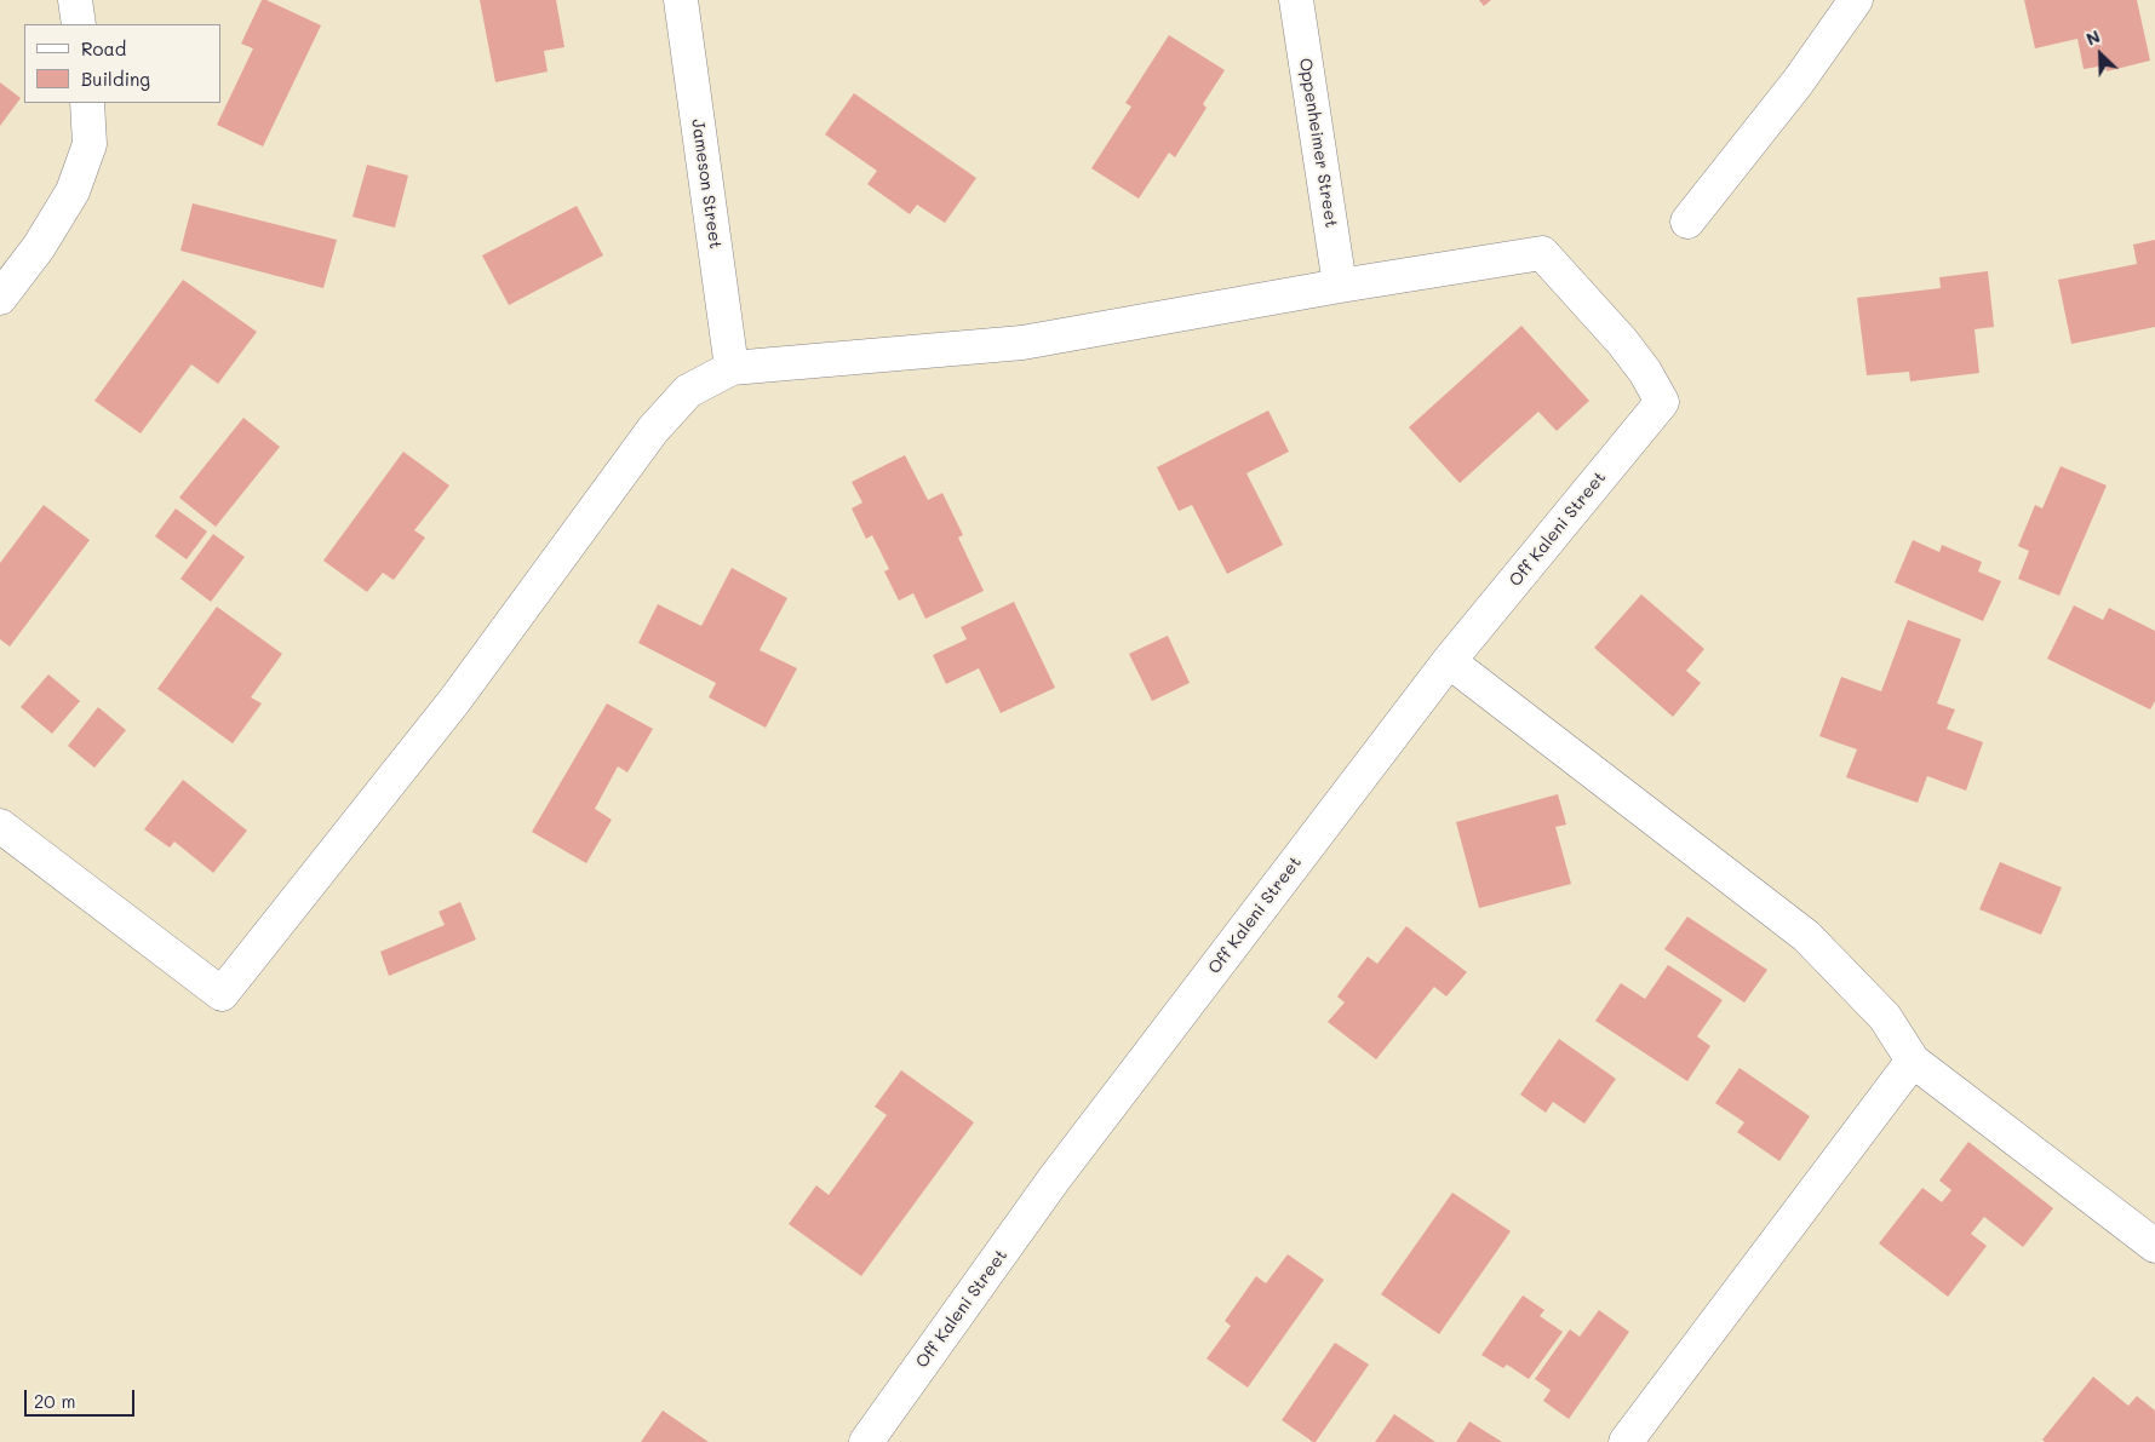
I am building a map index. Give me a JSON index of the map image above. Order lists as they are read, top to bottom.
{
  "streets": {
    "street": ["Oppenheimer Street", "Jameson Street", "Off Kaleni Street"]
  },
  "crossings": [
    ["Oppenheimer Street", "Off Kaleni Street"]
  ],
  "legend": ["Road", "Building"],
  "scale_bar": "20 m",
  "north": "top left"
}
